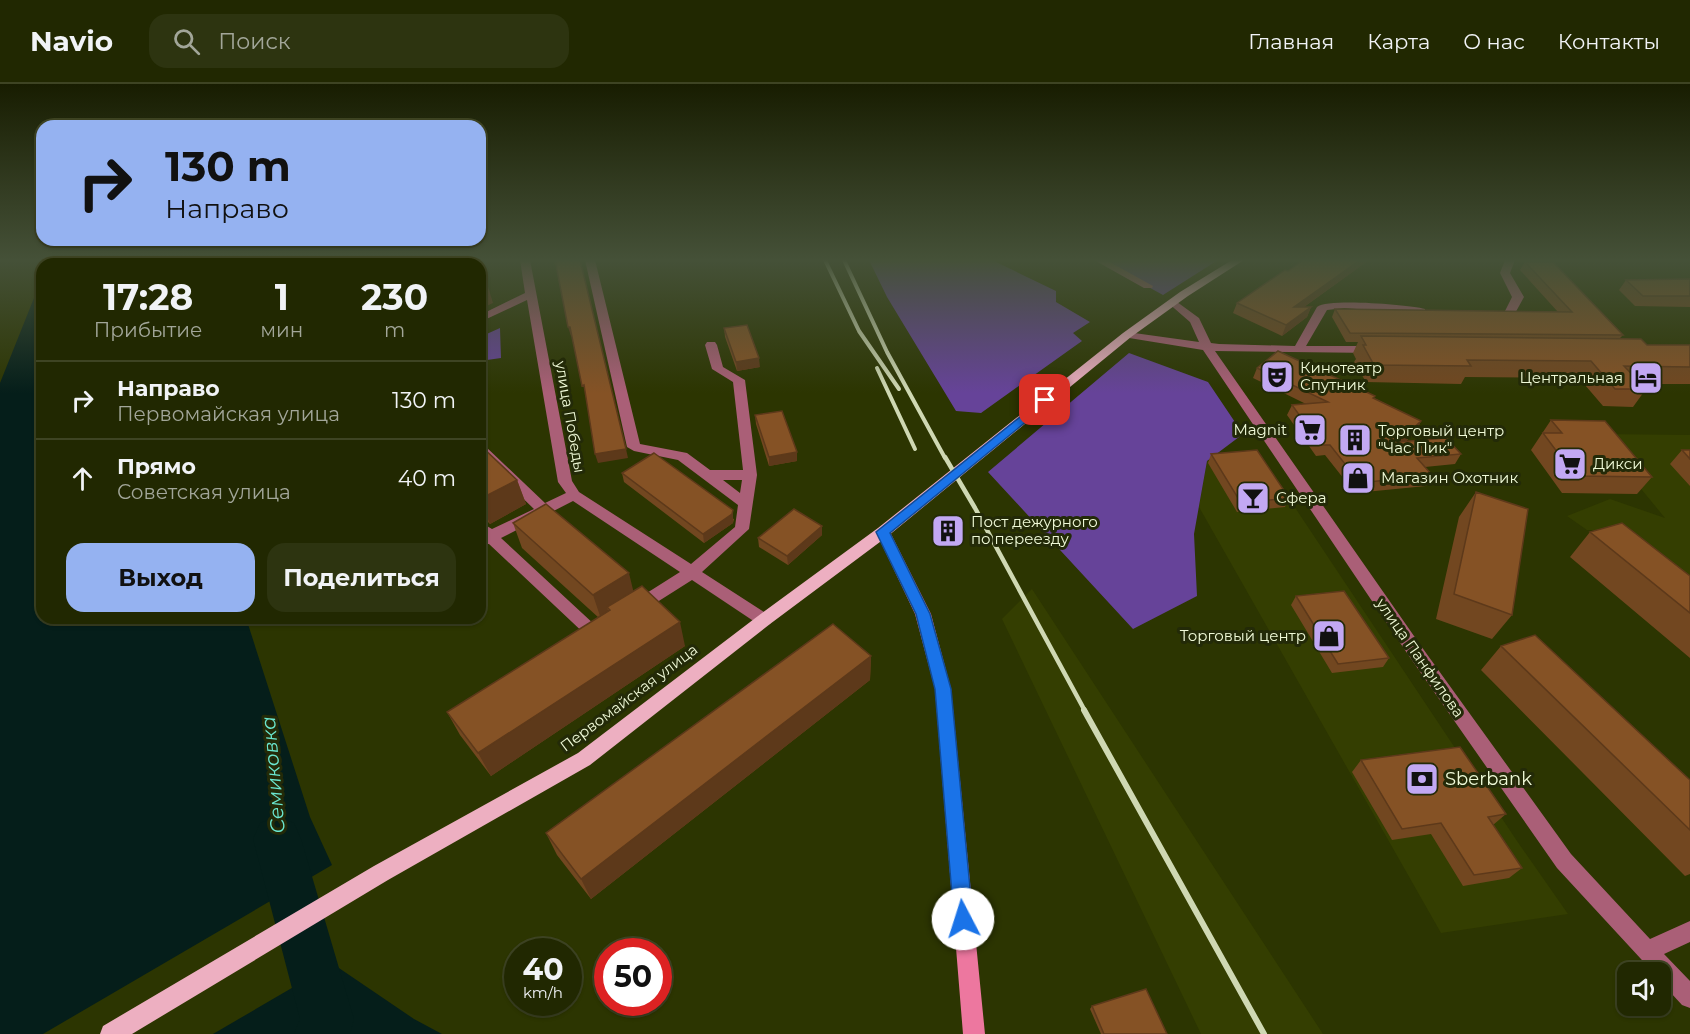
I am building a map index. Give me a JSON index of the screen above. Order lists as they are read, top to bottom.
{
  "streets": {
    "main road": ["Первомайская улица"],
    "street": ["улица Победы", "улица Панфилова"]
  },
  "crossings": [
    ["улица Победы", "Первомайская улица"]
  ],
  "water": ["Семиковка"],
  "places": {
    "theatre": ["Кинотеатр Спутник"],
    "hotel": ["Центральная"],
    "supermarket": ["Magnit", "Дикси"],
    "building": ["Торговый центр \"Час Пик\"", "Пост дежурного по переезду"],
    "shop": ["Магазин Охотник", "Торговый центр"],
    "bar": ["Сфера"],
    "bank": ["Sberbank"]
  },
  "page": {
    "header": "Navio",
    "search": "Поиск",
    "nav": [
      "Главная",
      "Карта",
      "О нас",
      "Контакты"
    ],
    "turn": ["130 m", "Направо"],
    "eta": [
      "17:28",
      "Прибытие",
      "1",
      "мин",
      "230",
      "m"
    ],
    "list": [
      {
        "name": "Направо",
        "note": "Первомайская улица",
        "value": "130 m"
      },
      {
        "name": "Прямо",
        "note": "Советская улица",
        "value": "40 m"
      }
    ],
    "buttons": ["Выход", "Поделиться"],
    "speed": "40 km/h",
    "limit": "50"
  }
}
